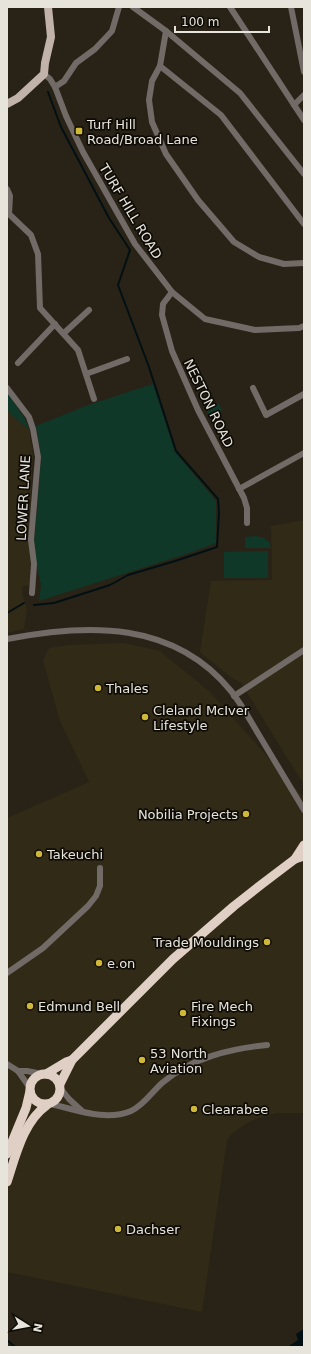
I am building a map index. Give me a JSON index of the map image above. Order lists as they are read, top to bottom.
{
  "streets": {
    "street": ["TURF HILL ROAD", "NESTON ROAD", "LOWER LANE"]
  },
  "crossings": [
    ["TURF HILL ROAD", "NESTON ROAD"]
  ],
  "places": {
    "transit": ["Turf Hill Road/Broad Lane"],
    "other": [
      "Thales",
      "Cleland McIver Lifestyle",
      "Nobilia Projects",
      "Takeuchi",
      "Trade Mouldings",
      "e.on",
      "Edmund Bell",
      "Fire Mech Fixings",
      "53 North Aviation",
      "Clearabee",
      "Dachser"
    ]
  },
  "scale_bar": "100 m",
  "north": "right"
}
